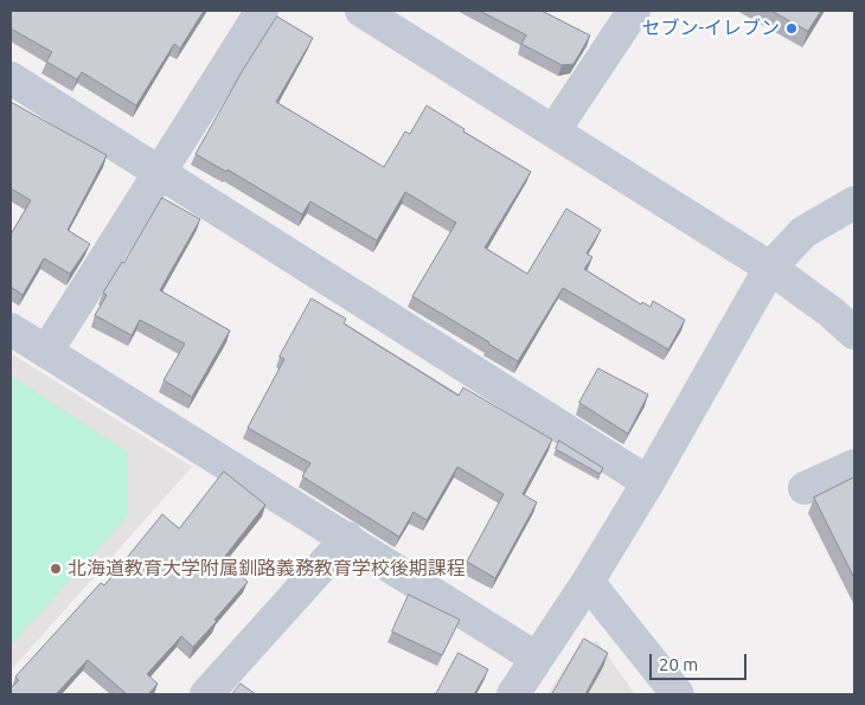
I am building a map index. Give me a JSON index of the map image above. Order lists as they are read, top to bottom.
{
  "places": ["セブン-イレブン", "北海道教育大学附属釧路義務教育学校後期課程"],
  "scale_bar": "20 m"
}
